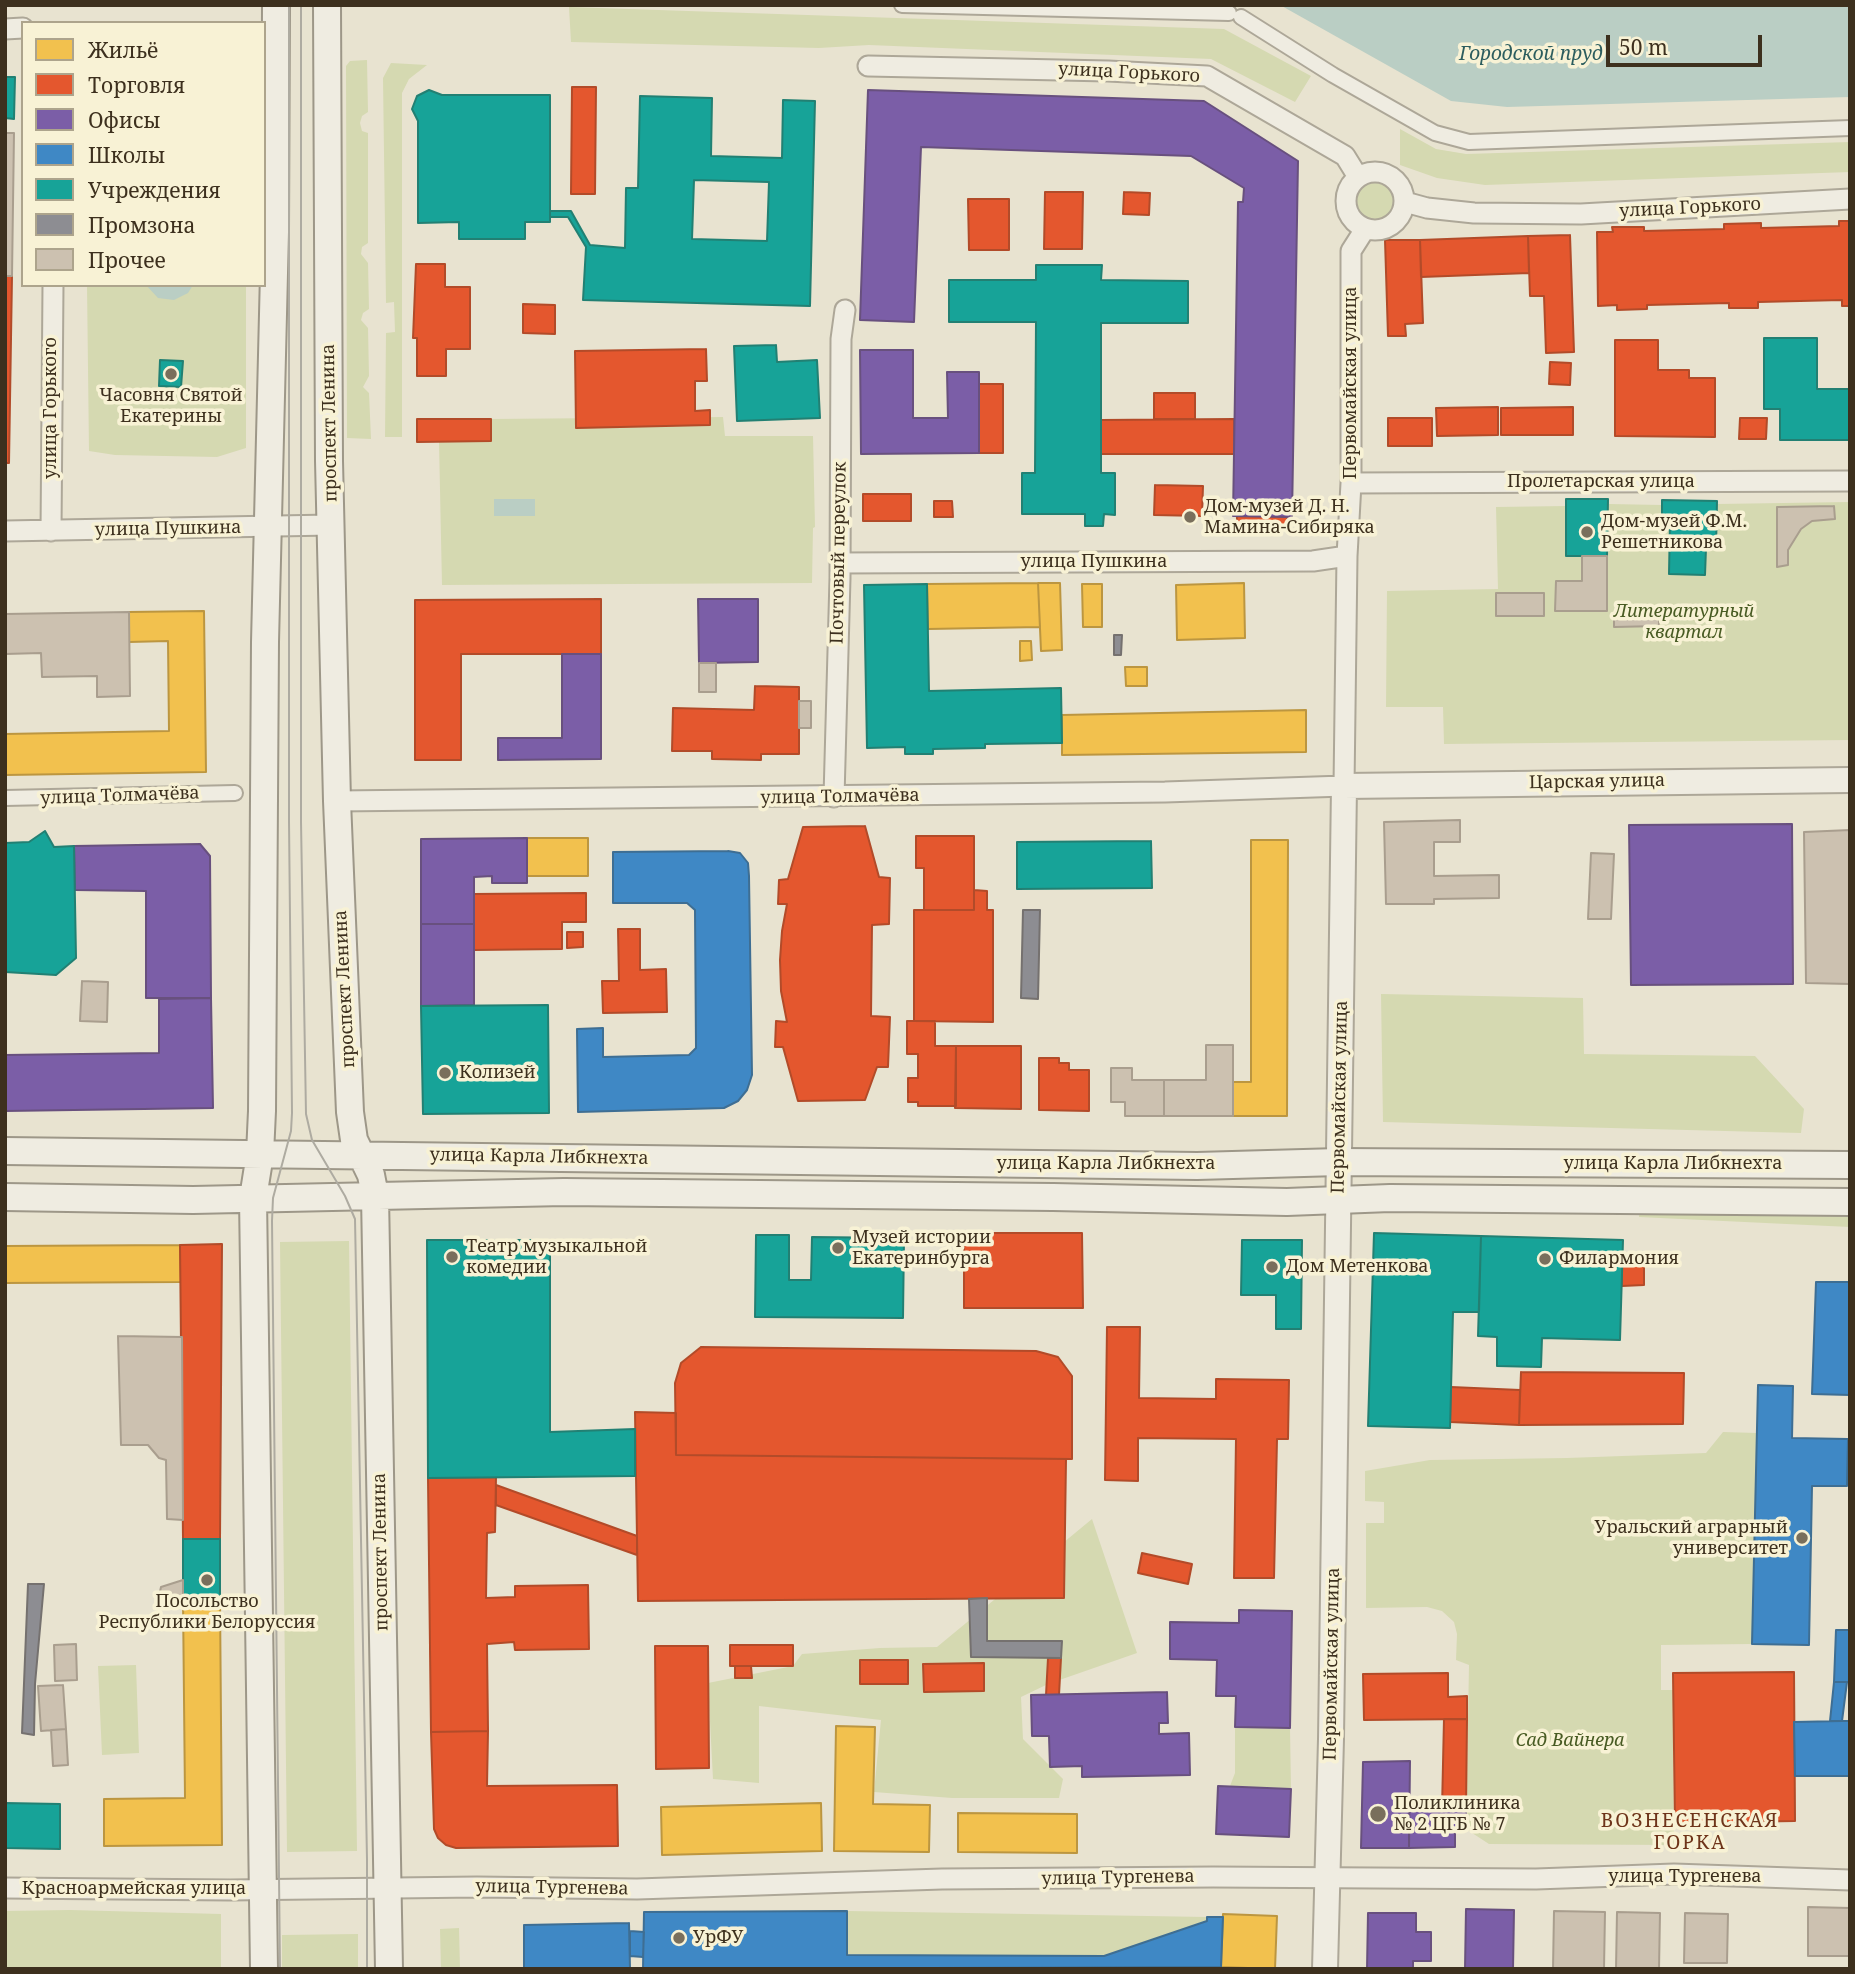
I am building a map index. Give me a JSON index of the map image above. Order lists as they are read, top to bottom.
{
  "streets": {
    "main road": ["проспект Ленина", "улица Карла Либкнехта"],
    "street": [
      "улица Горького",
      "Первомайская улица",
      "Пролетарская улица",
      "улица Пушкина",
      "Почтовый переулок",
      "Царская улица",
      "улица Толмачёва",
      "улица Тургенева",
      "Красноармейская улица"
    ]
  },
  "crossings": [
    ["улица Горького", "Первомайская улица"],
    ["улица Горького", "улица Пушкина"],
    ["Первомайская улица", "Пролетарская улица"],
    ["Первомайская улица", "улица Пушкина"],
    ["Первомайская улица", "Царская улица"],
    ["Первомайская улица", "улица Толмачёва"],
    ["Первомайская улица", "улица Карла Либкнехта"],
    ["Первомайская улица", "улица Тургенева"],
    ["проспект Ленина", "улица Пушкина"],
    ["проспект Ленина", "улица Толмачёва"],
    ["проспект Ленина", "улица Карла Либкнехта"],
    ["проспект Ленина", "улица Тургенева"],
    ["улица Пушкина", "Почтовый переулок"],
    ["Почтовый переулок", "улица Толмачёва"],
    ["Царская улица", "улица Толмачёва"],
    ["улица Тургенева", "Красноармейская улица"]
  ],
  "districts": ["ВОЗНЕСЕНСКАЯ ГОРКА"],
  "water": ["Городской пруд"],
  "parks": ["Литературный квартал", "Сад Вайнера"],
  "places": [
    "Часовня Святой Екатерины",
    "Дом-музей Д. Н. Мамина-Сибиряка",
    "Дом-музей Ф.М. Решетникова",
    "Колизей",
    "Музей истории Екатеринбурга",
    "Театр музыкальной комедии",
    "Филармония",
    "Дом Метенкова",
    "Уральский аграрный университет",
    "Посольство Республики Белоруссия",
    "Поликлиника № 2 ЦГБ № 7",
    "УрФУ"
  ],
  "legend": [
    "Жильё",
    "Торговля",
    "Офисы",
    "Школы",
    "Учреждения",
    "Промзона",
    "Прочее"
  ],
  "scale_bar": "50 m"
}
